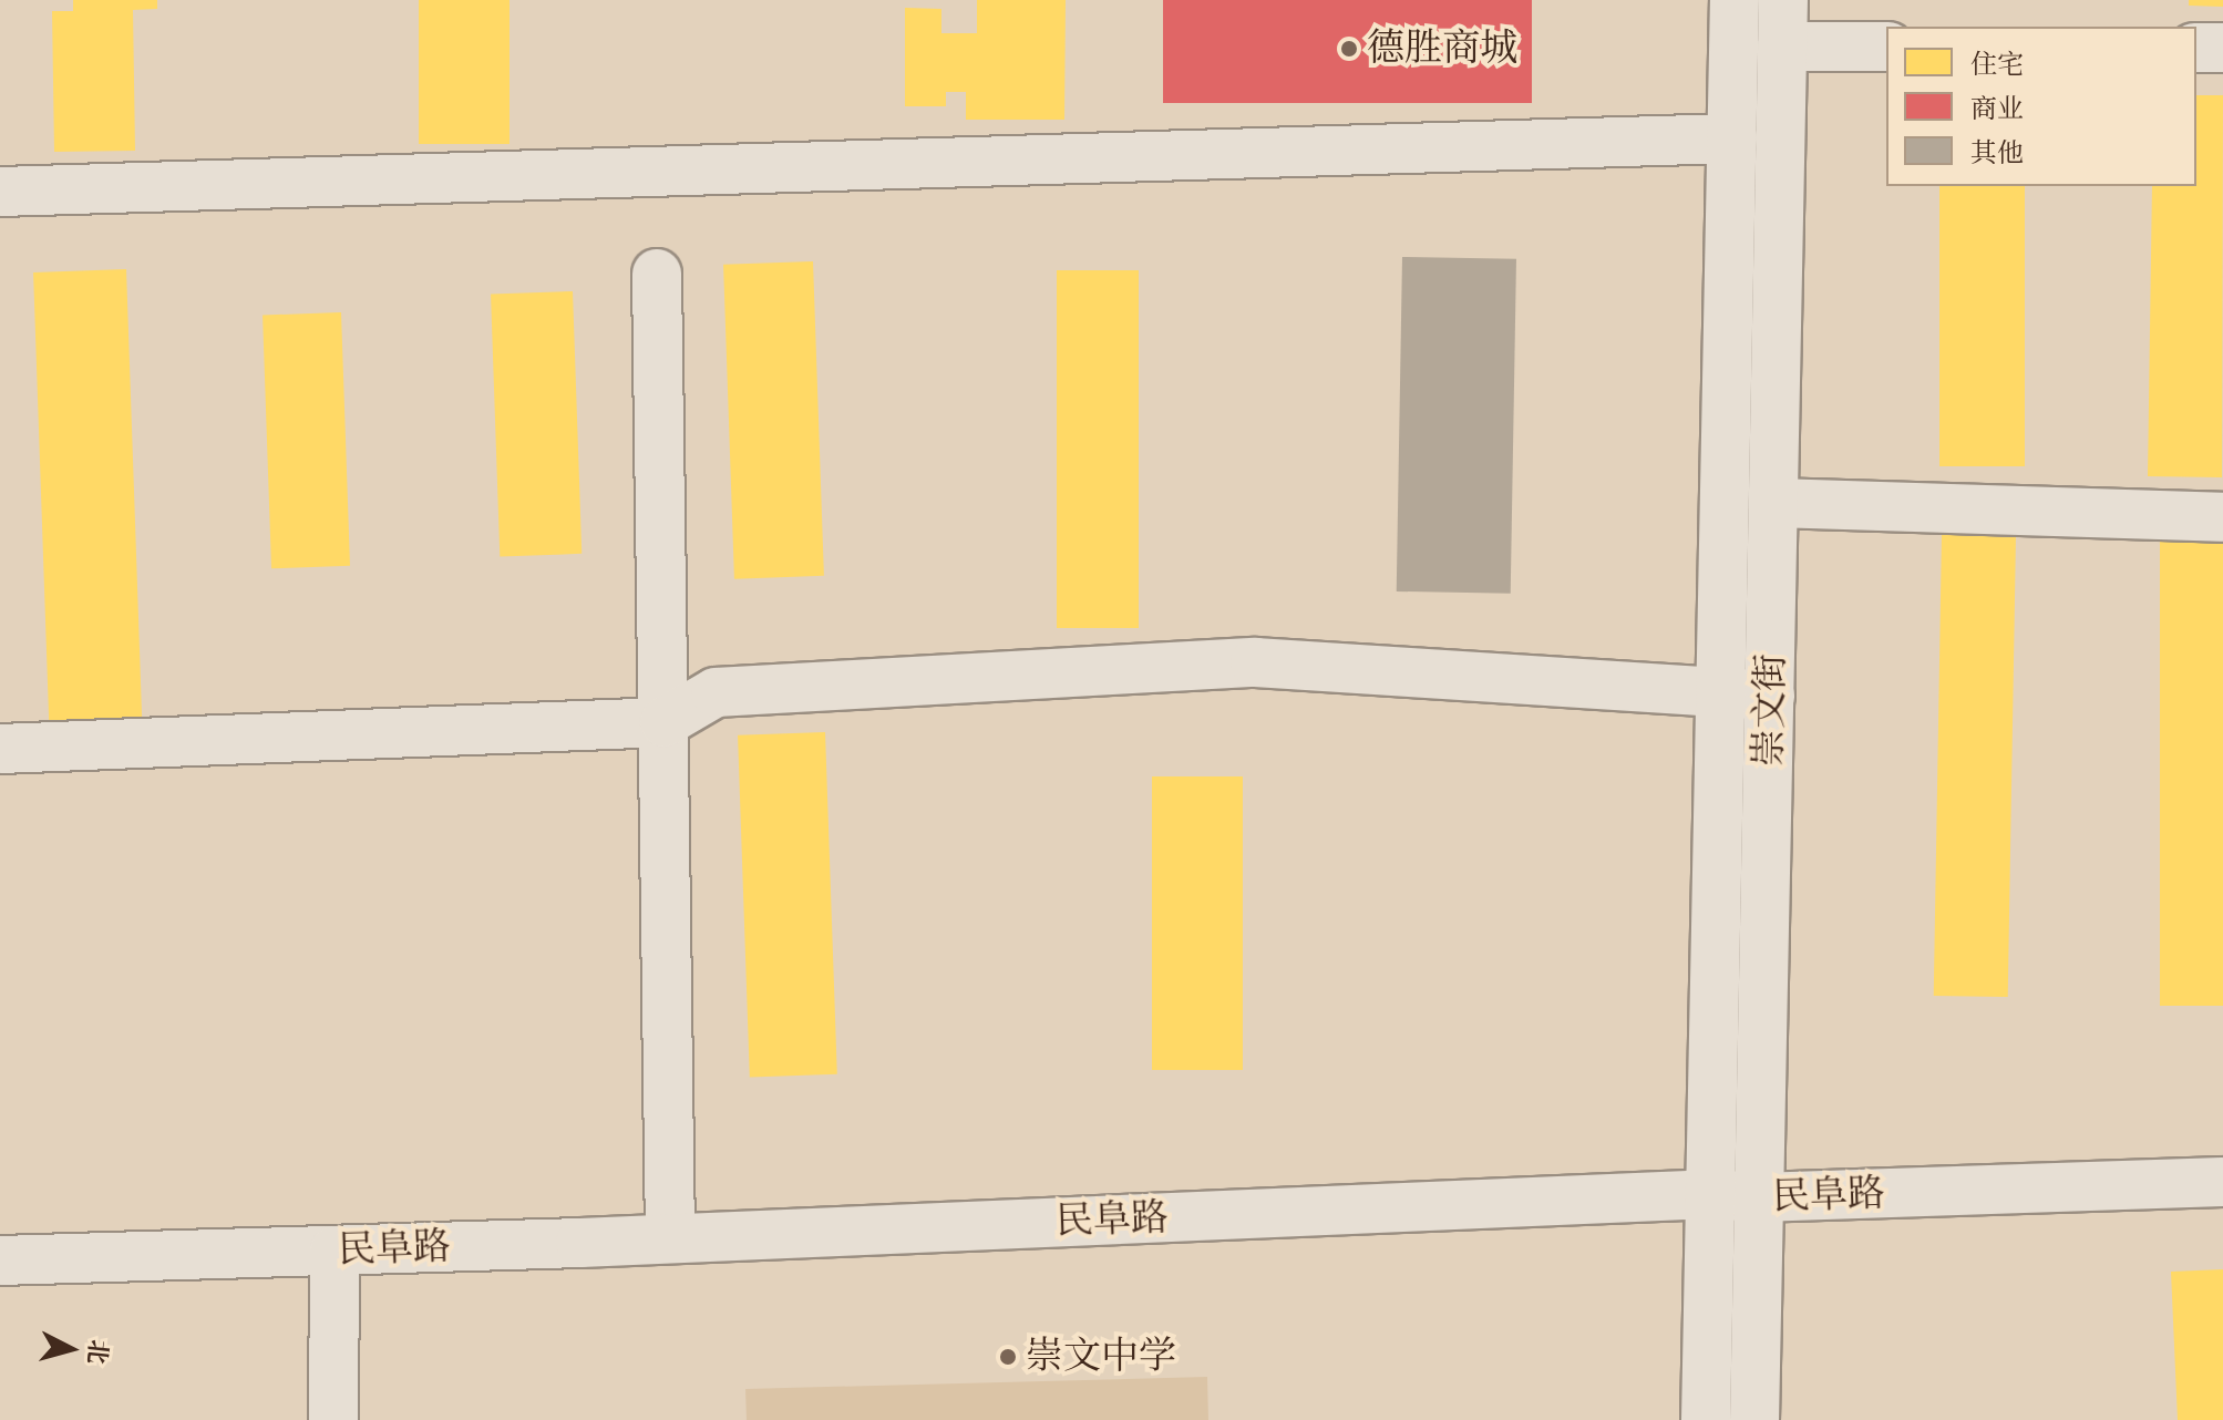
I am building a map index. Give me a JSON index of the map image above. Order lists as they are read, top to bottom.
{
  "streets": {
    "street": ["崇文街", "民阜路"]
  },
  "crossings": [
    ["崇文街", "民阜路"]
  ],
  "places": ["德胜商城", "崇文中学"],
  "legend": ["住宅", "商业", "其他"],
  "north": "right"
}
